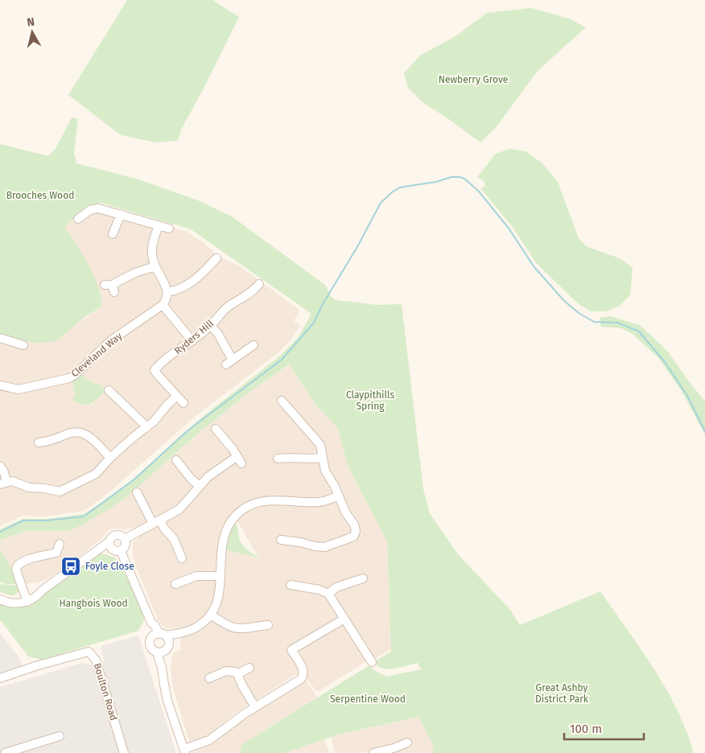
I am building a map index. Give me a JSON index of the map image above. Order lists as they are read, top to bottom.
{
  "streets": {
    "street": ["Ryders Hill", "Cleveland Way", "Boulton Road"]
  },
  "parks": [
    "Newberry Grove",
    "Brooches Wood",
    "Claypithills Spring",
    "Hangbois Wood",
    "Great Ashby District Park",
    "Serpentine Wood"
  ],
  "places": {
    "bus stop": ["Foyle Close"]
  },
  "scale_bar": "100 m",
  "north": "top"
}
